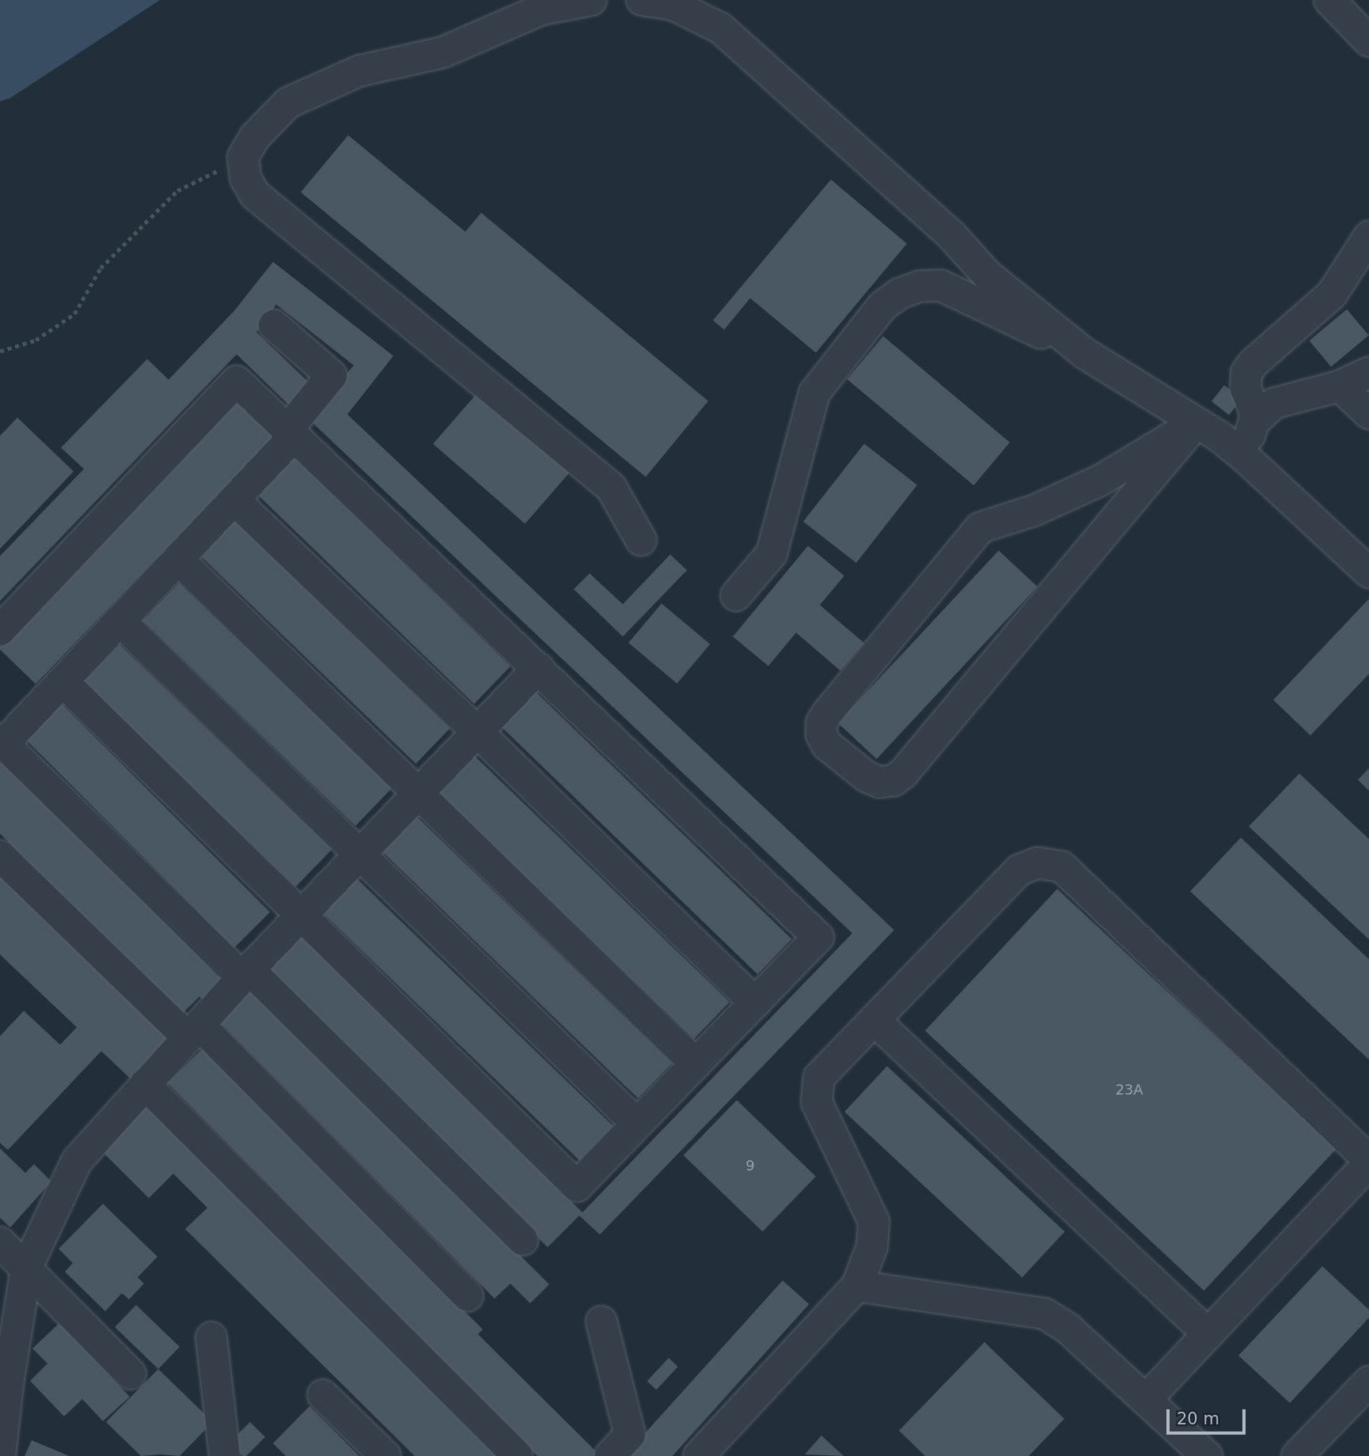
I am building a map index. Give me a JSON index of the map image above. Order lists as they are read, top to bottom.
{
  "house_numbers": ["23А", "9"],
  "scale_bar": "20 m"
}
